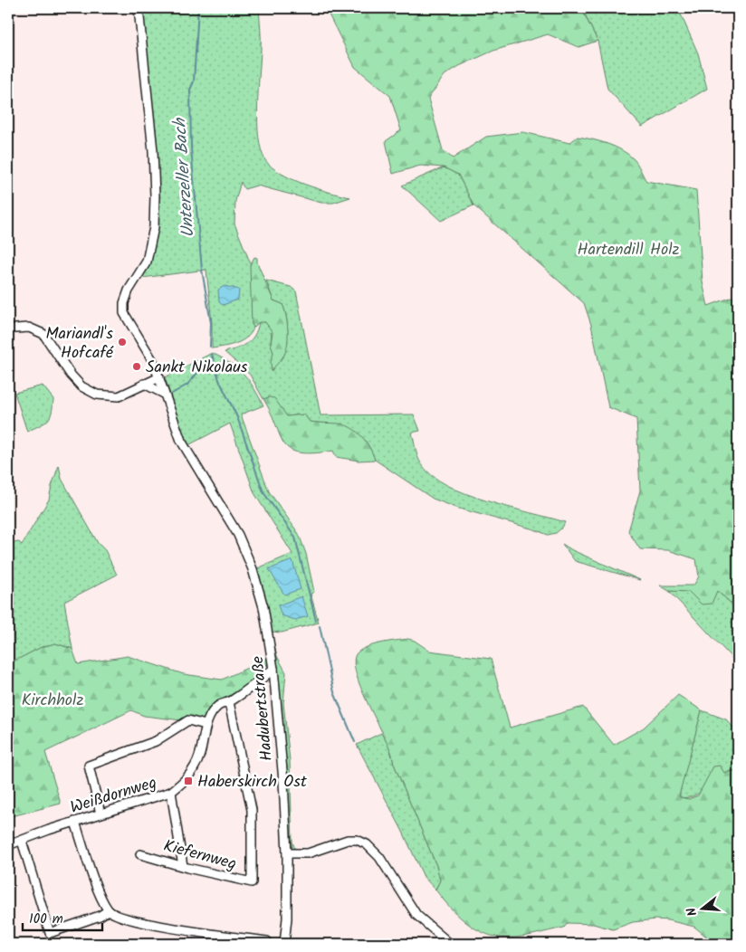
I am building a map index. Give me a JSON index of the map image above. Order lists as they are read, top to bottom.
{
  "streets": {
    "street": ["Hadubertstraße", "Weißdornweg", "Kiefernweg"]
  },
  "crossings": [
    ["Hadubertstraße", "Weißdornweg"],
    ["Weißdornweg", "Kiefernweg"]
  ],
  "water": ["Unterzeller Bach"],
  "parks": ["Hartendill Holz", "Kirchholz"],
  "places": {
    "other": ["Mariandl's Hofcafé", "Sankt Nikolaus"],
    "transit": ["Haberskirch Ost"]
  },
  "scale_bar": "100 m",
  "north": "left"
}
